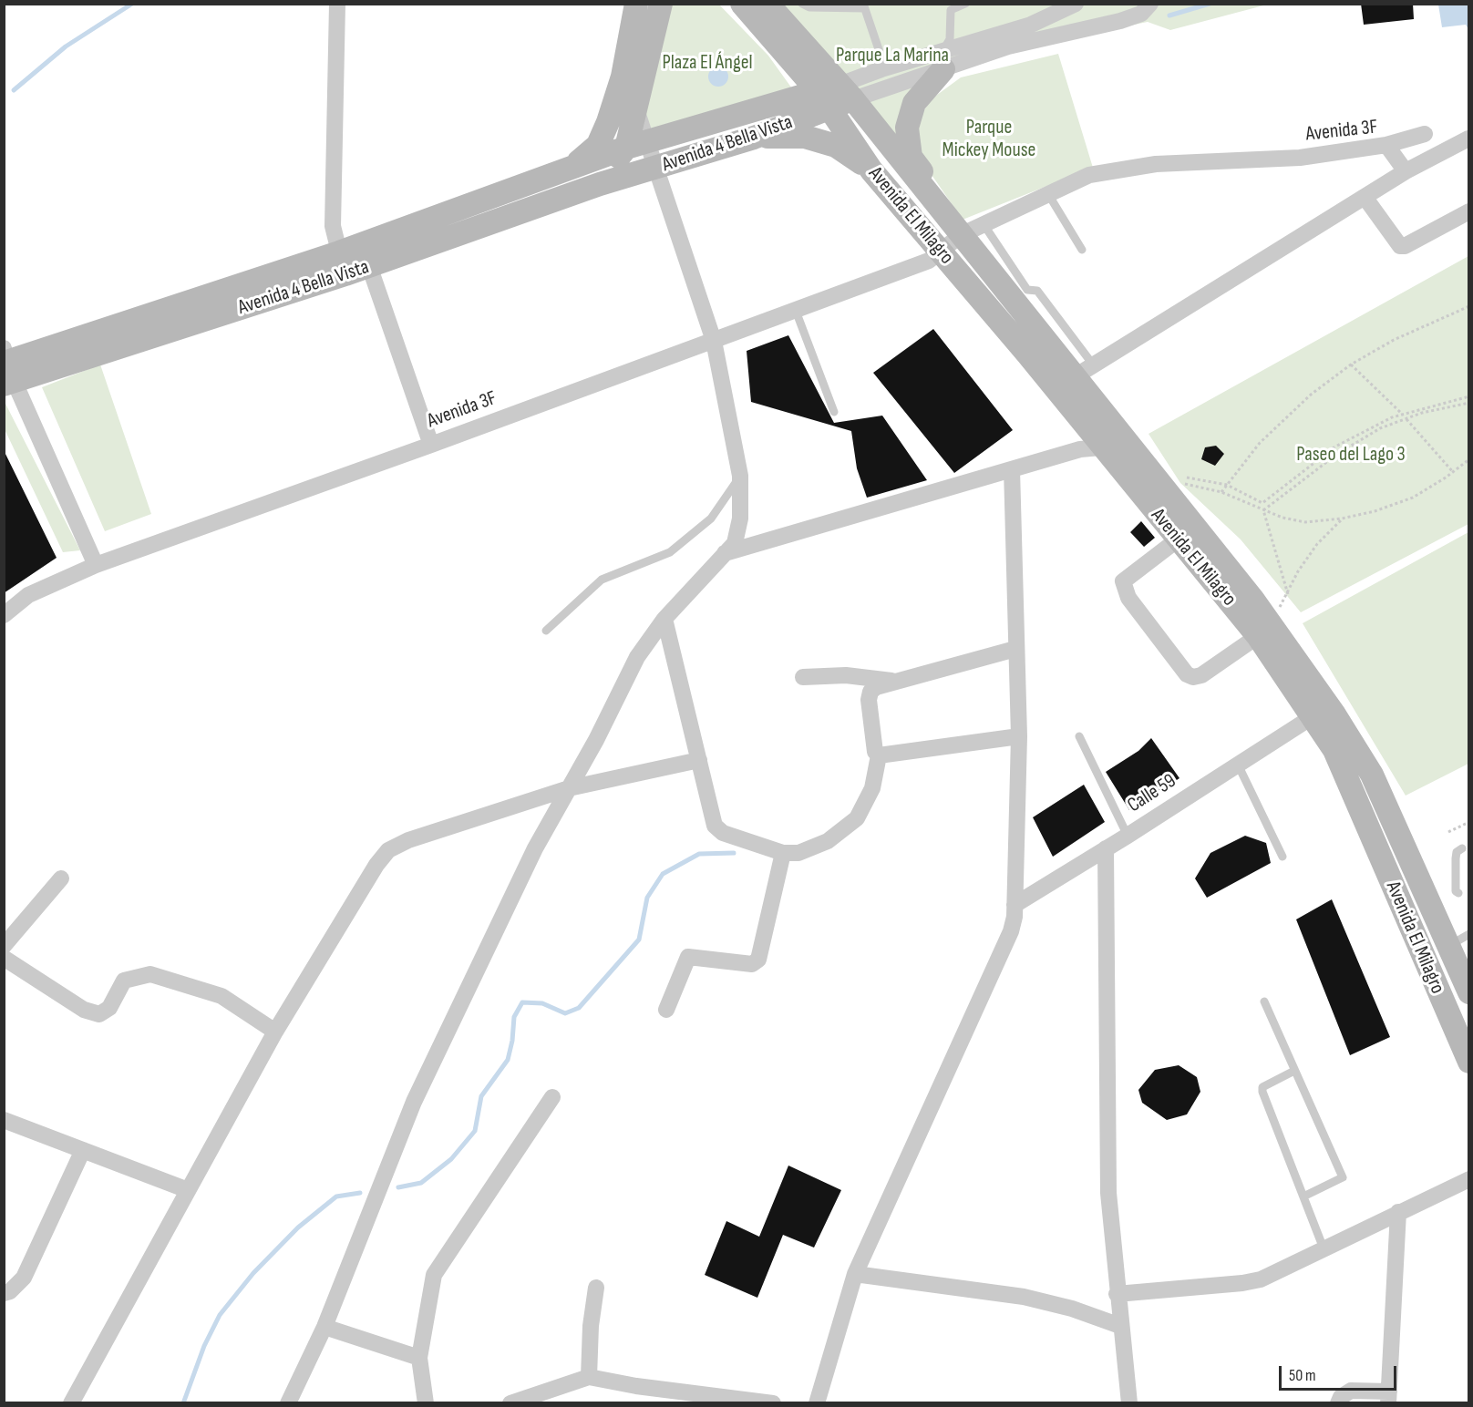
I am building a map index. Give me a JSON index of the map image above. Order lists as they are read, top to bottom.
{
  "streets": {
    "main road": ["Avenida 4 Bella Vista", "Avenida El Milagro"],
    "street": ["Avenida 3F", "Calle 59"]
  },
  "crossings": [
    ["Avenida 3F", "Avenida El Milagro"],
    ["Avenida 4 Bella Vista", "Avenida El Milagro"],
    ["Avenida El Milagro", "Calle 59"]
  ],
  "parks": [
    "Parque La Marina",
    "Plaza El Ángel",
    "Parque Mickey Mouse",
    "Paseo del Lago 3"
  ],
  "scale_bar": "50 m"
}
